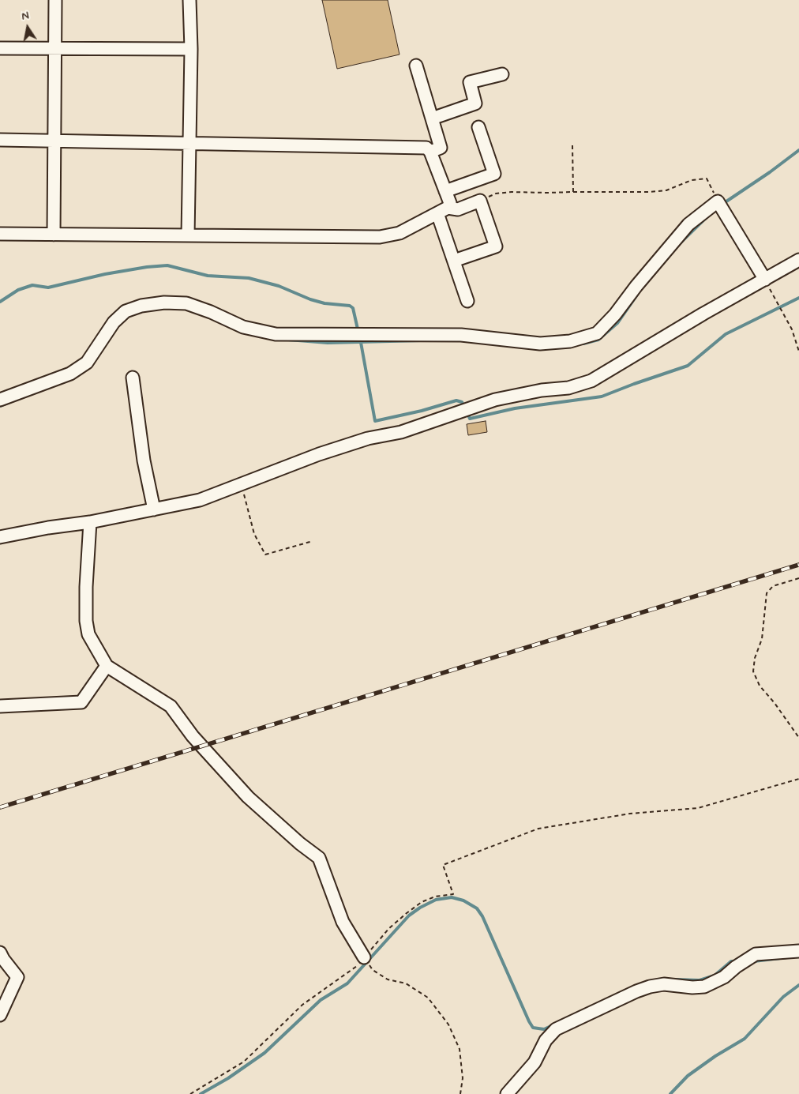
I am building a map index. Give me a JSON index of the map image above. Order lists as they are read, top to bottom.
{
  "north": "top"
}
